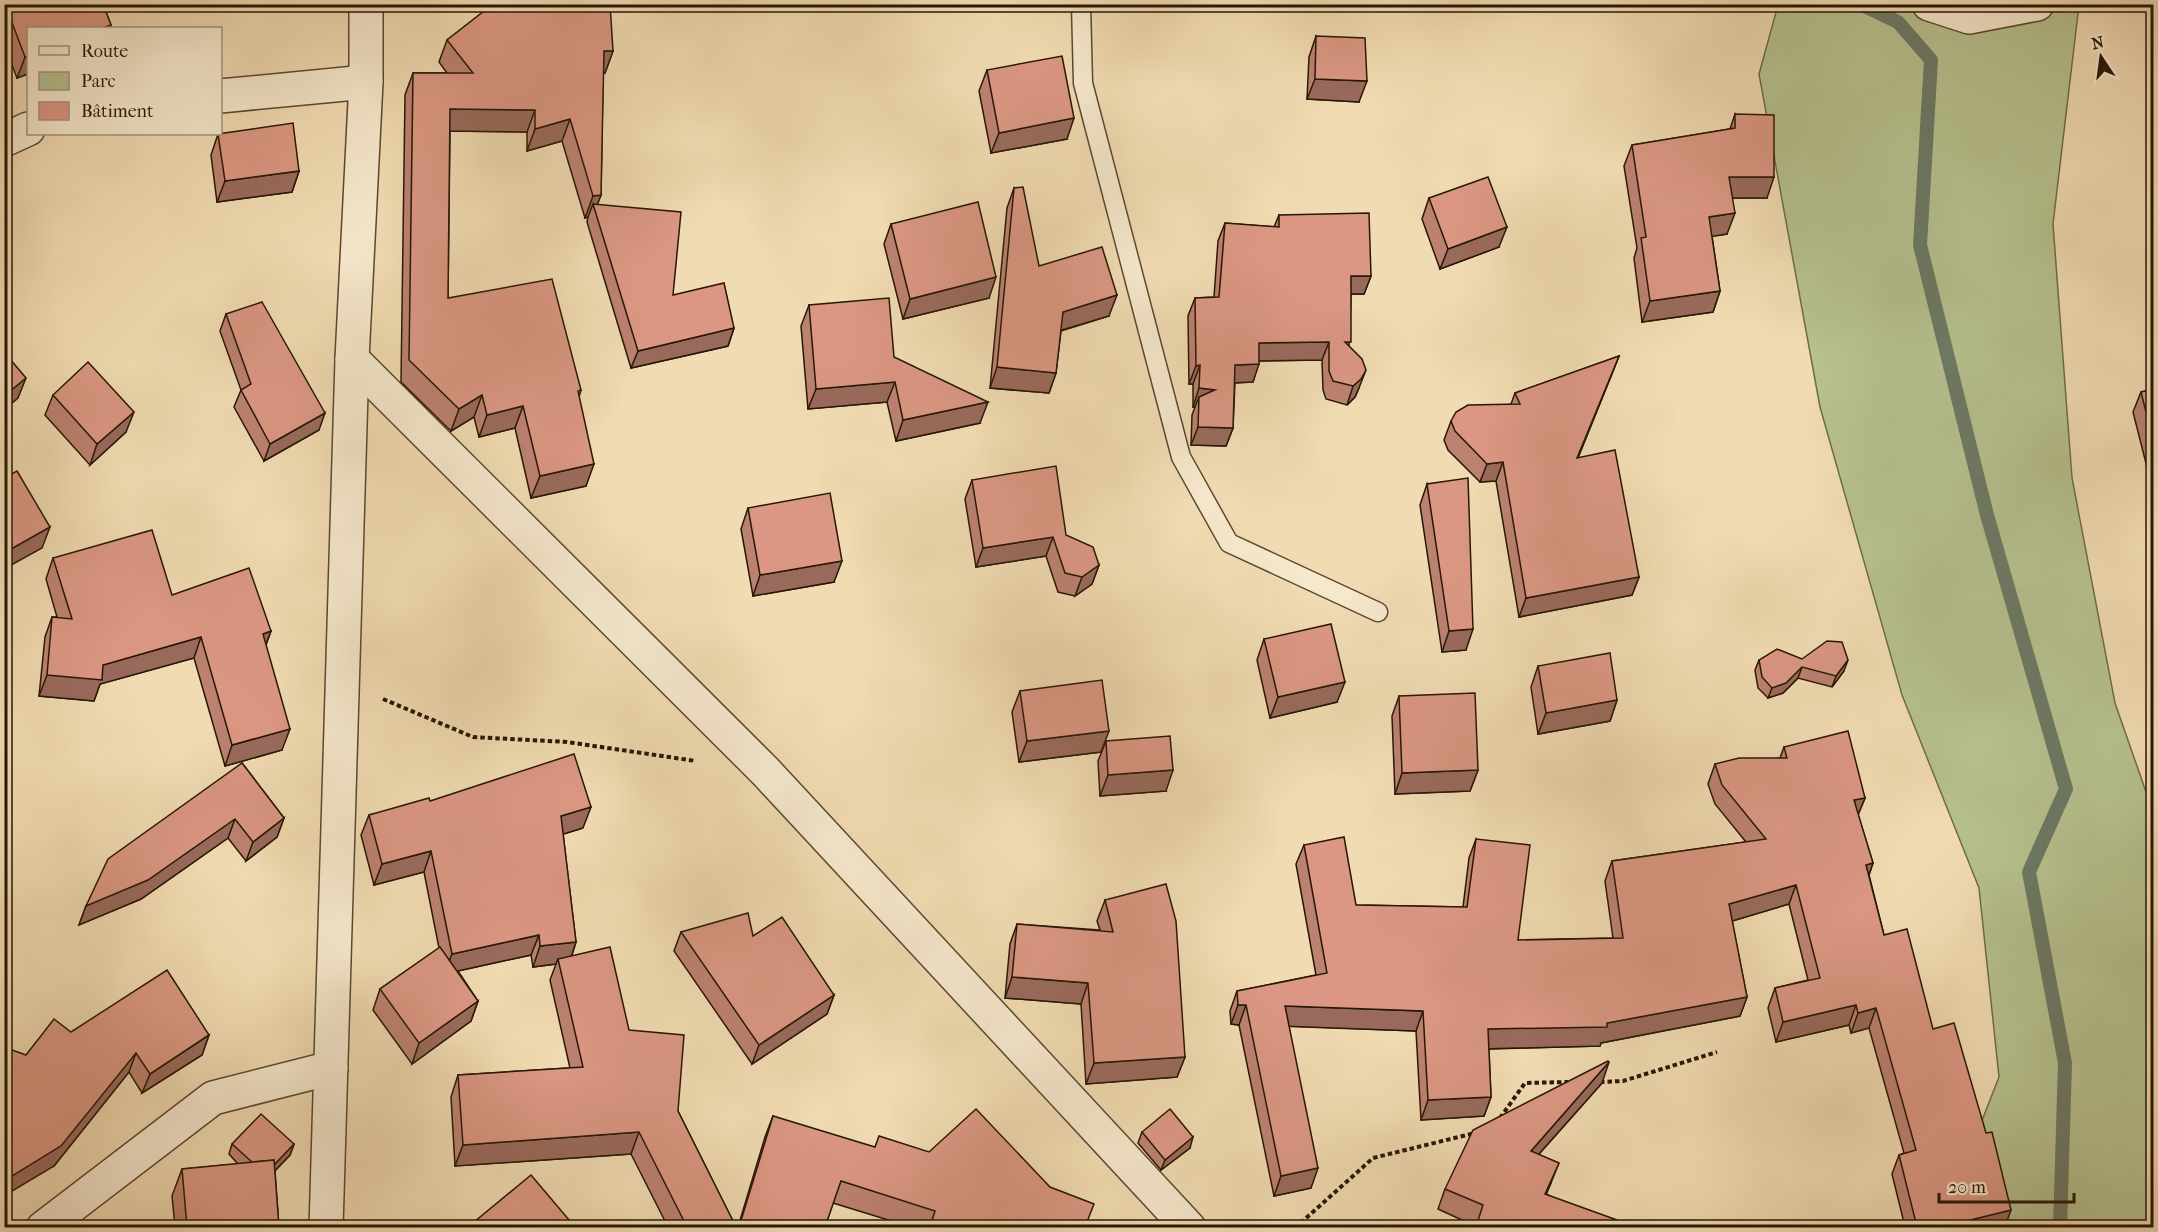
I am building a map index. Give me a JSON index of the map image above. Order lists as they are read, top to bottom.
{
  "legend": ["Route", "Parc", "Bâtiment"],
  "scale_bar": "20 m",
  "north": "top"
}
